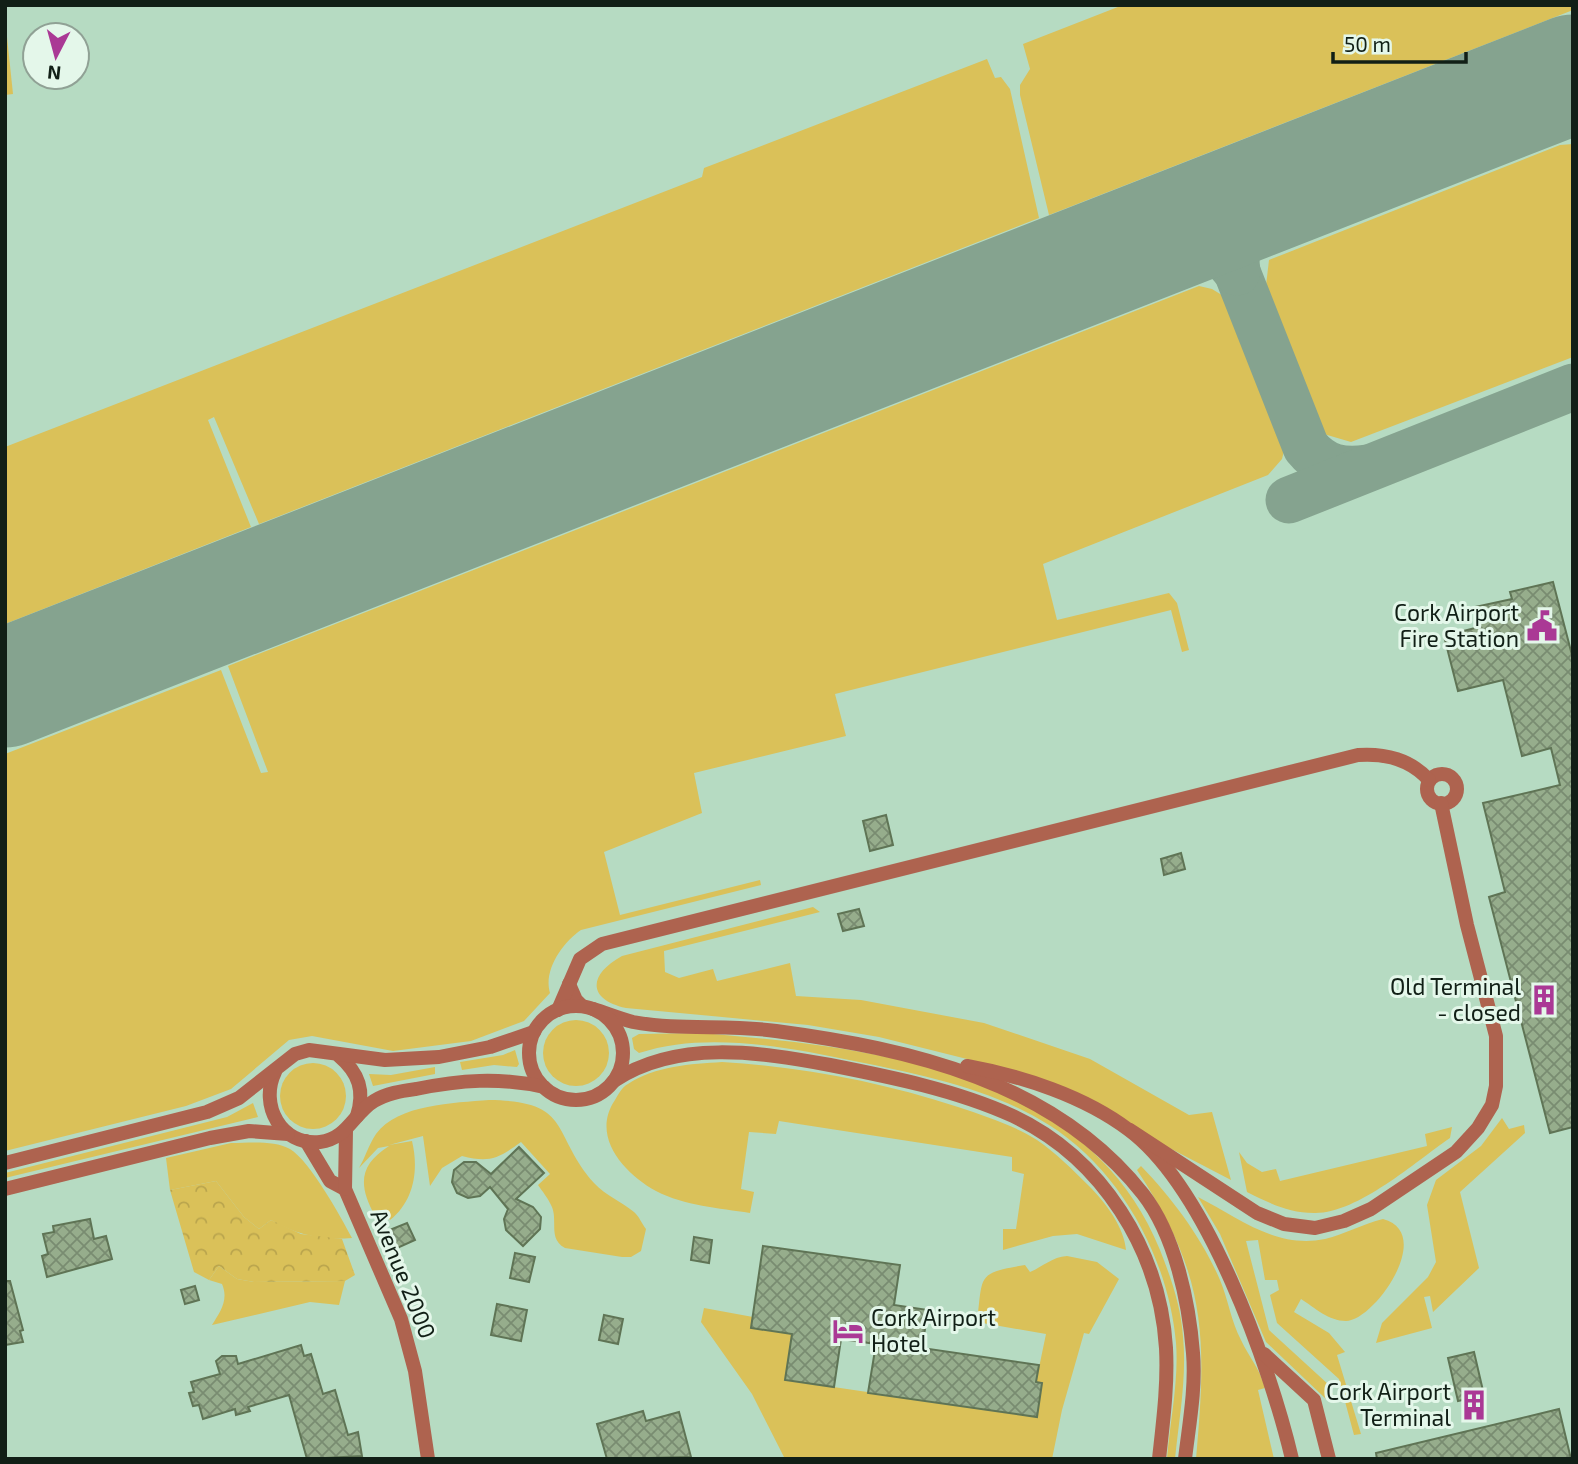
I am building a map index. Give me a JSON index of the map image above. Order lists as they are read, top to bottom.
{
  "streets": {
    "street": ["Avenue 2000"]
  },
  "places": {
    "public building": ["Cork Airport Fire Station"],
    "building": ["Old Terminal - closed", "Cork Airport Terminal"],
    "hotel": ["Cork Airport Hotel"]
  },
  "scale_bar": "50 m",
  "north": "bottom"
}
